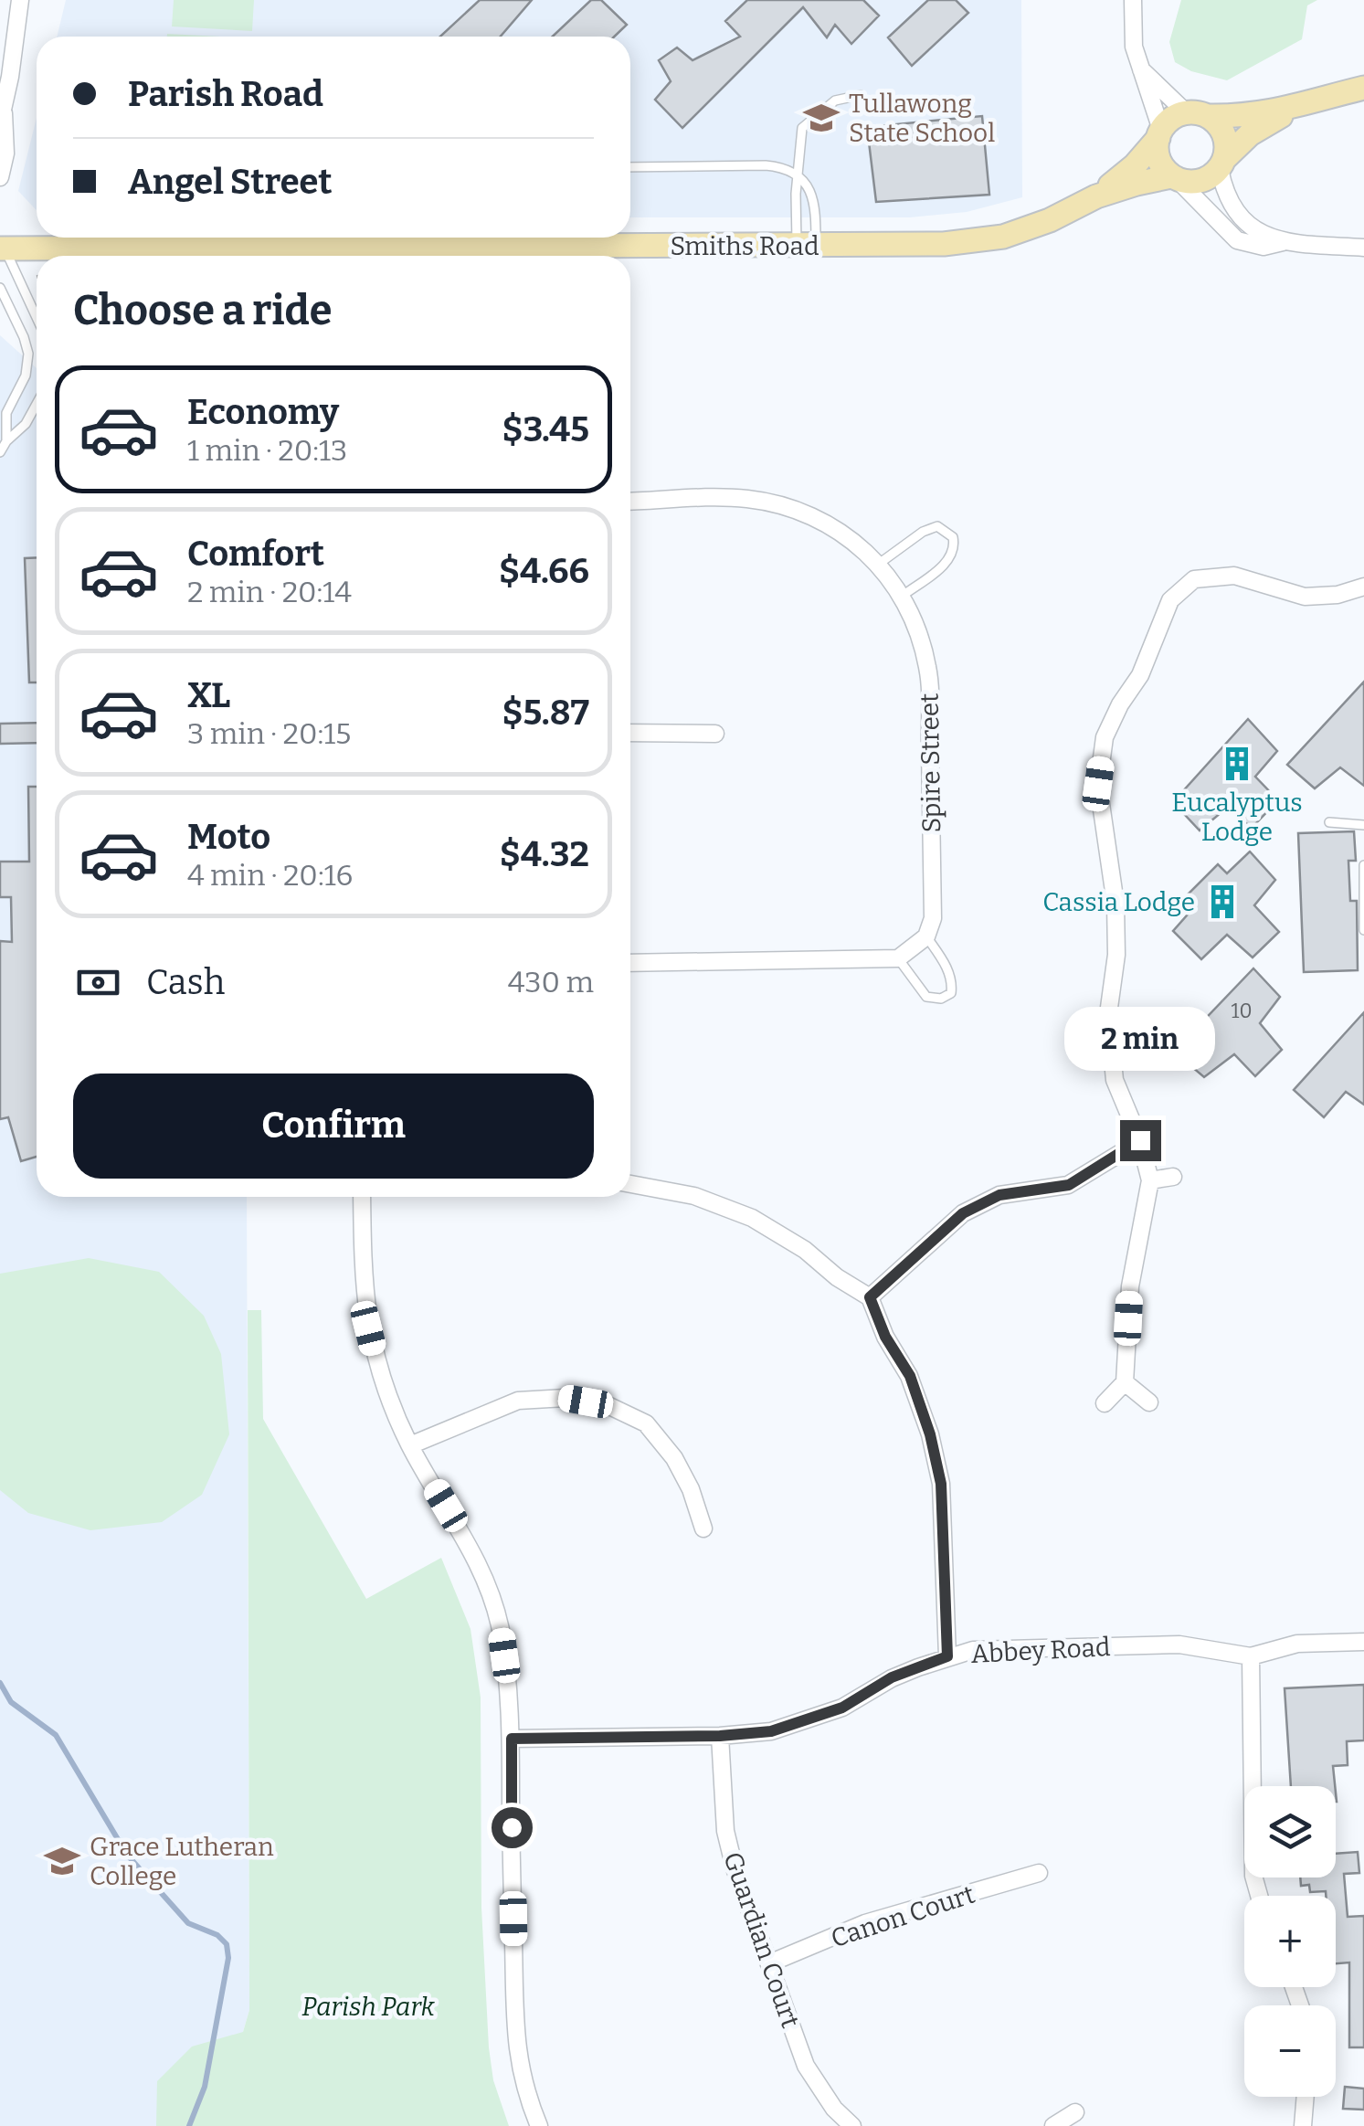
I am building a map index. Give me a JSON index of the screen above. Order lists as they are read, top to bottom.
{
  "streets": {
    "main road": ["Smiths Road"],
    "street": [
      "Spire Street",
      "Abbey Road",
      "Canon Court",
      "Guardian Court"
    ]
  },
  "crossings": [
    ["Abbey Road", "Guardian Court"],
    ["Canon Court", "Guardian Court"]
  ],
  "parks": ["Parish Park"],
  "places": {
    "school or university": ["Tullawong State School", "Grace Lutheran College"],
    "building": ["Eucalyptus Lodge", "Cassia Lodge"]
  },
  "house_numbers": ["10"],
  "page": {
    "banner": ["Parish Road", "Angel Street"],
    "heading": "Choose a ride",
    "list": [
      {
        "name": "Economy",
        "note": "1 min · 20:13",
        "value": "$3.45"
      },
      {
        "name": "Comfort",
        "note": "2 min · 20:14",
        "value": "$4.66"
      },
      {
        "name": "XL",
        "note": "3 min · 20:15",
        "value": "$5.87"
      },
      {
        "name": "Moto",
        "note": "4 min · 20:16",
        "value": "$4.32"
      }
    ],
    "pay": ["Cash", "430 m"],
    "bubble": "2 min",
    "buttons": "Confirm",
    "map_buttons": ["+", "−"]
  }
}
